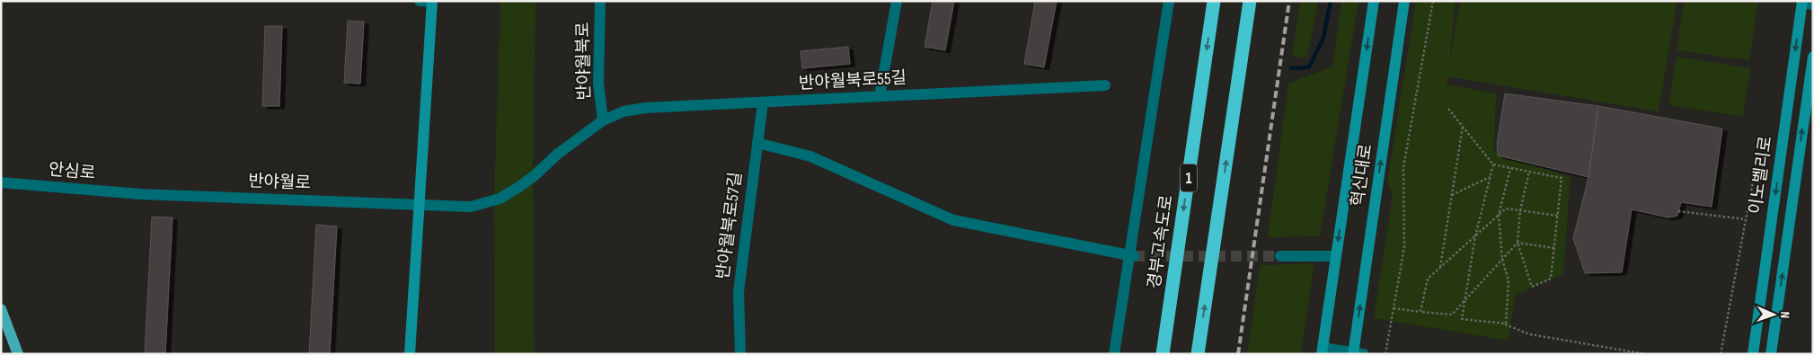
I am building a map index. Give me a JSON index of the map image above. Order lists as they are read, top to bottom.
{
  "streets": {
    "highway": ["1", "경부고속도로"],
    "main road": ["혁신대로", "이노벨리로"],
    "street": [
      "반야월북로",
      "반야월북로55길",
      "안심로",
      "반야월로",
      "반야월북로57길"
    ]
  },
  "crossings": [
    ["반야월북로", "반야월북로55길"],
    ["반야월북로", "반야월로"],
    ["반야월북로55길", "반야월로"],
    ["반야월북로55길", "반야월북로57길"],
    ["안심로", "반야월로"]
  ],
  "north": "right"
}
